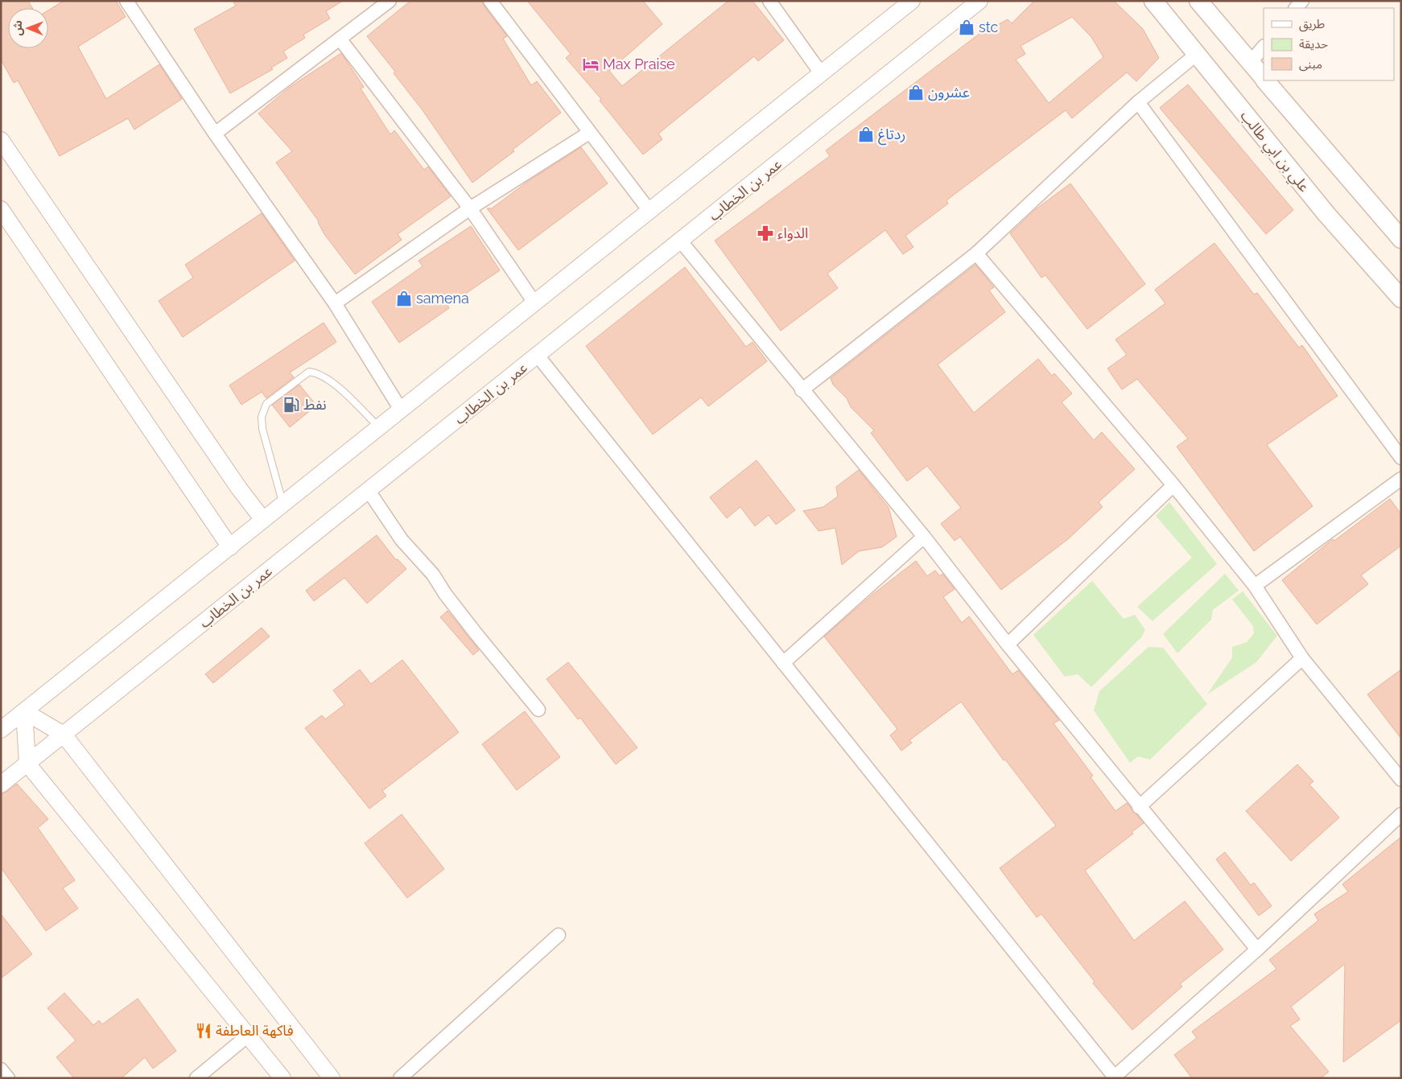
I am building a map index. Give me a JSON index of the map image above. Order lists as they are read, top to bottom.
{
  "streets": {
    "main road": ["علي بن ابي طالب"],
    "street": ["عمر بن الخطاب"]
  },
  "places": {
    "shop": [
      "stc",
      "عشرون",
      "ردتاغ",
      "samena"
    ],
    "hotel": ["Max Praise"],
    "pharmacy": ["الدواء"],
    "fuel station": ["نفط"],
    "restaurant": ["فاكهة العاطفة"]
  },
  "legend": ["طريق", "حديقة", "مبنى"],
  "north": "left"
}
